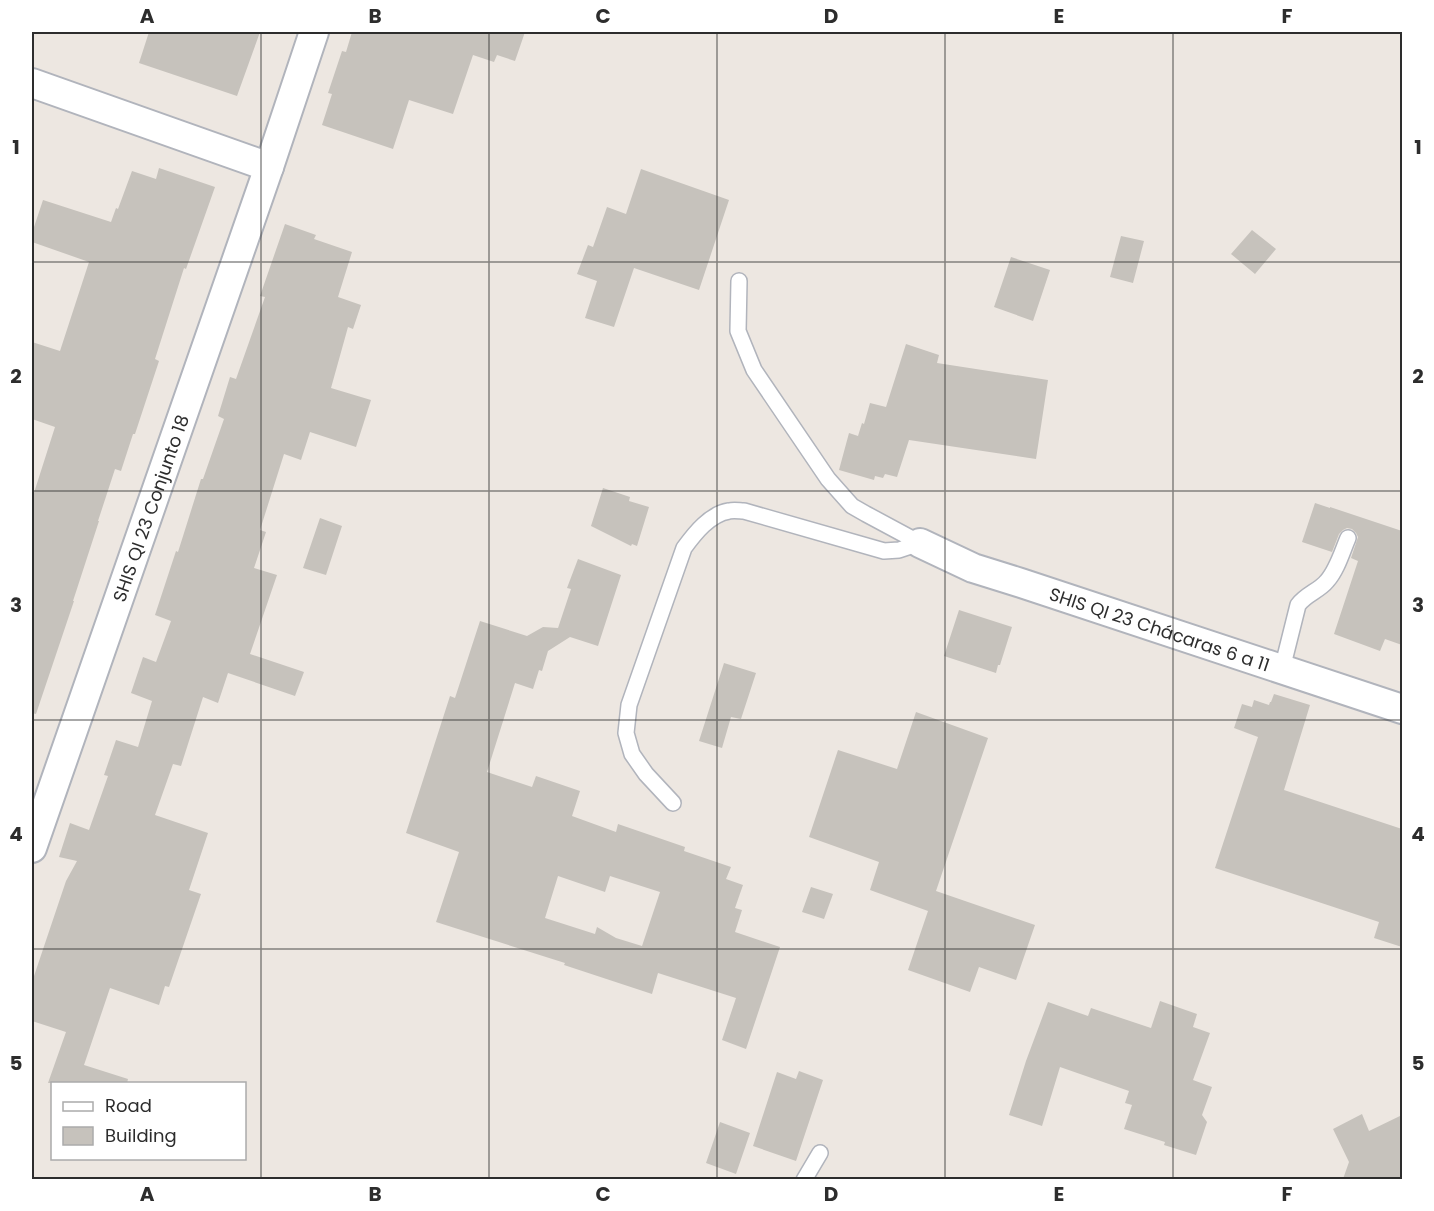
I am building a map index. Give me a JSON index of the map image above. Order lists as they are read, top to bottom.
{
  "streets": {
    "street": ["SHIS QI 23 Conjunto 18", "SHIS QI 23 Chácaras 6 a 11"]
  },
  "legend": ["Road", "Building"],
  "grid": {
    "columns": [
      "A",
      "B",
      "C",
      "D",
      "E",
      "F"
    ],
    "rows": [
      "1",
      "2",
      "3",
      "4",
      "5"
    ]
  }
}
